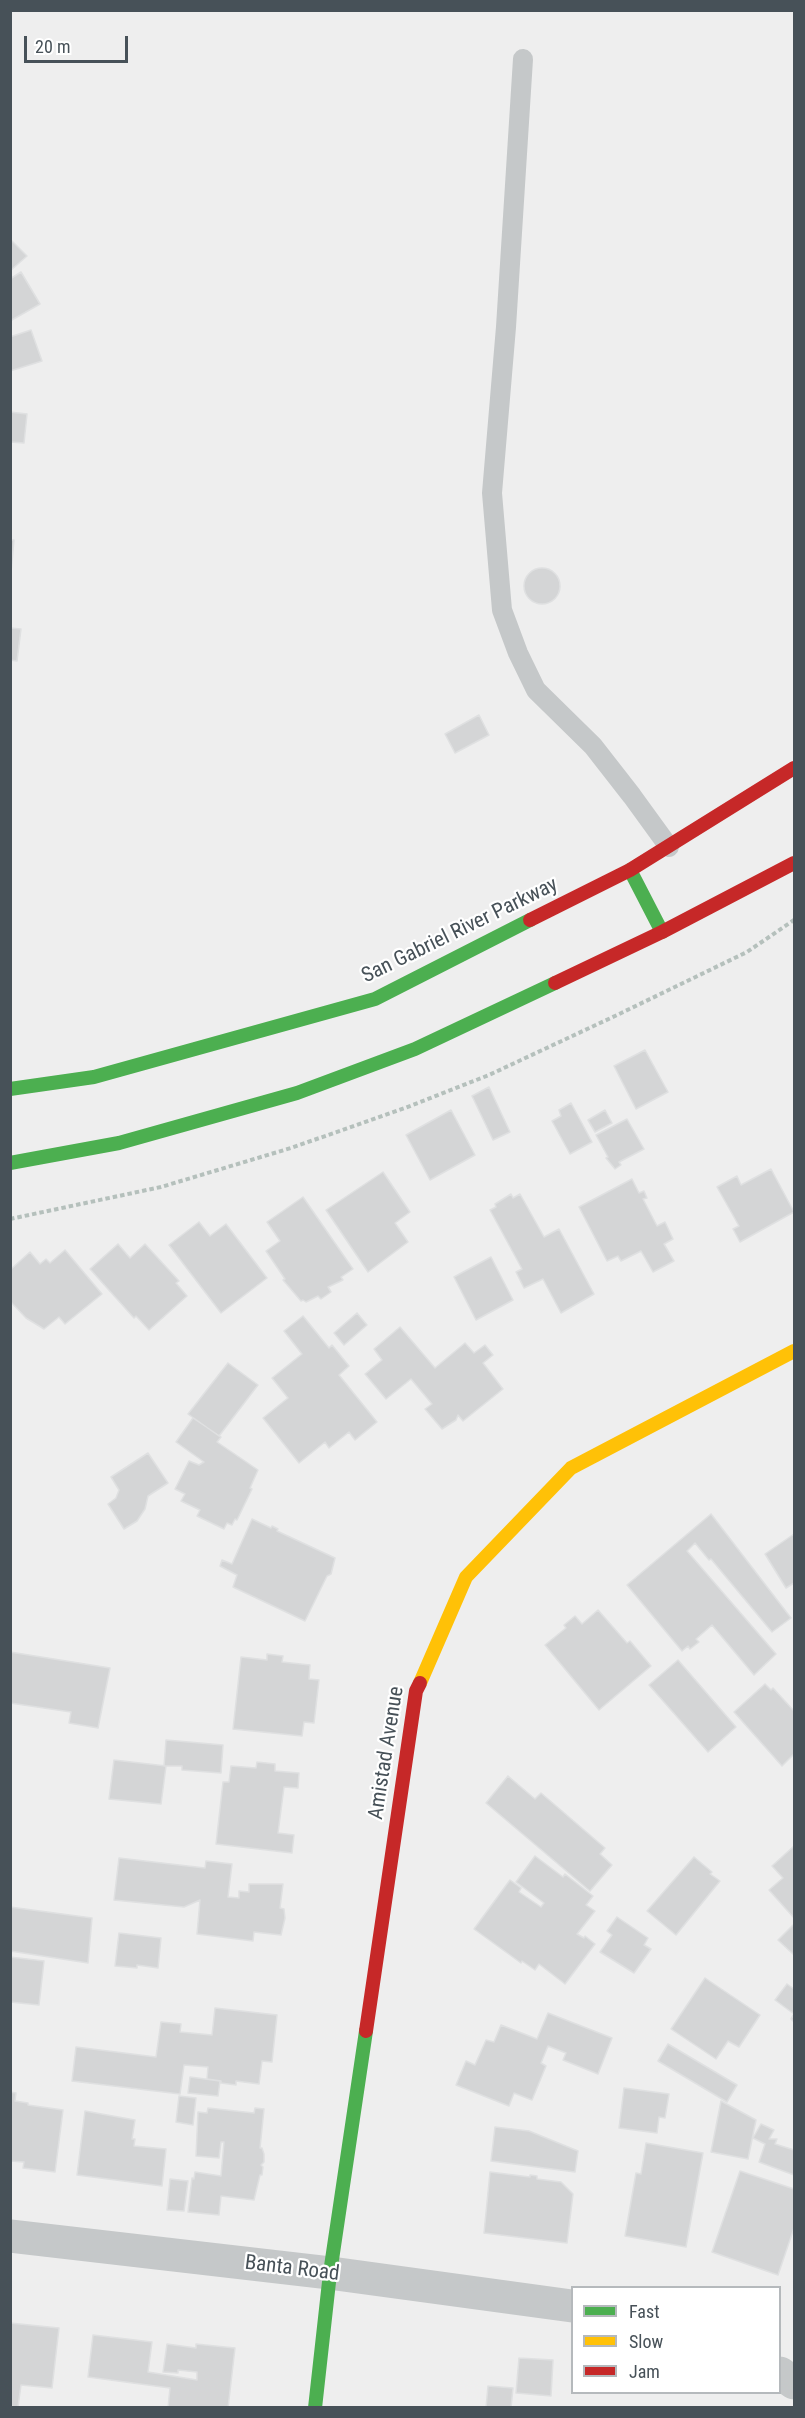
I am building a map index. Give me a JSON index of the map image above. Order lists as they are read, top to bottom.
{
  "streets": {
    "main road": ["San Gabriel River Parkway", "Amistad Avenue"],
    "street": ["Banta Road"]
  },
  "crossings": [
    ["Amistad Avenue", "Banta Road"]
  ],
  "legend": ["Fast", "Slow", "Jam"],
  "scale_bar": "20 m"
}
